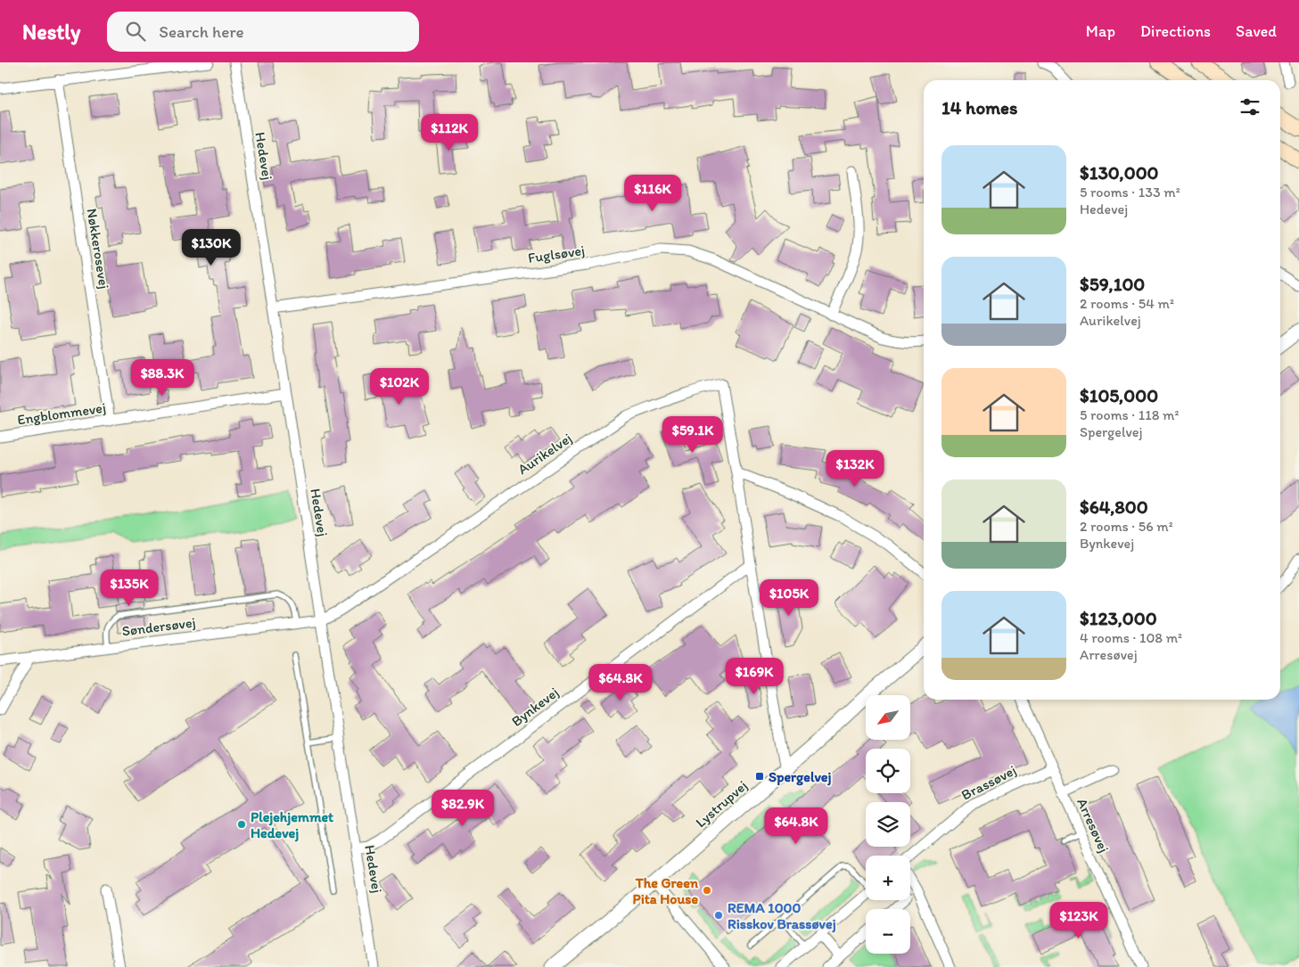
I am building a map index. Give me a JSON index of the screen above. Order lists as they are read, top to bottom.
{
  "streets": {
    "street": [
      "Hedevej",
      "Nøkkerosevej",
      "Fuglsøvej",
      "Engblommevej",
      "Aurikelvej",
      "Søndersøvej",
      "Bynkevej",
      "Brassøvej",
      "Lystrupvej",
      "Arresøvej"
    ]
  },
  "crossings": [
    ["Hedevej", "Fuglsøvej"],
    ["Hedevej", "Engblommevej"],
    ["Hedevej", "Aurikelvej"],
    ["Hedevej", "Søndersøvej"],
    ["Hedevej", "Bynkevej"],
    ["Nøkkerosevej", "Engblommevej"],
    ["Aurikelvej", "Søndersøvej"],
    ["Brassøvej", "Arresøvej"]
  ],
  "places": {
    "transit": ["Spergelvej"],
    "other": ["Plejehjemmet Hedevej", "The Green Pita House", "REMA 1000 Risskov Brassøvej"]
  },
  "north": "bottom left",
  "page": {
    "header": "Nestly",
    "search": "Search here",
    "nav": ["Map", "Directions", "Saved"],
    "heading": "14 homes",
    "price": [
      "$112K",
      "$116K",
      "$130K",
      "$88.3K",
      "$102K",
      "$59.1K",
      "$132K",
      "$135K",
      "$105K",
      "$169K",
      "$64.8K",
      "$82.9K",
      "$64.8K",
      "$123K"
    ],
    "list": [
      {
        "name": "$130,000",
        "note": "5 rooms · 133 m² · Hedevej"
      },
      {
        "name": "$59,100",
        "note": "2 rooms · 54 m² · Aurikelvej"
      },
      {
        "name": "$105,000",
        "note": "5 rooms · 118 m² · Spergelvej"
      },
      {
        "name": "$64,800",
        "note": "2 rooms · 56 m² · Bynkevej"
      },
      {
        "name": "$123,000",
        "note": "4 rooms · 108 m² · Arresøvej"
      }
    ],
    "map_buttons": ["+", "−"]
  }
}
